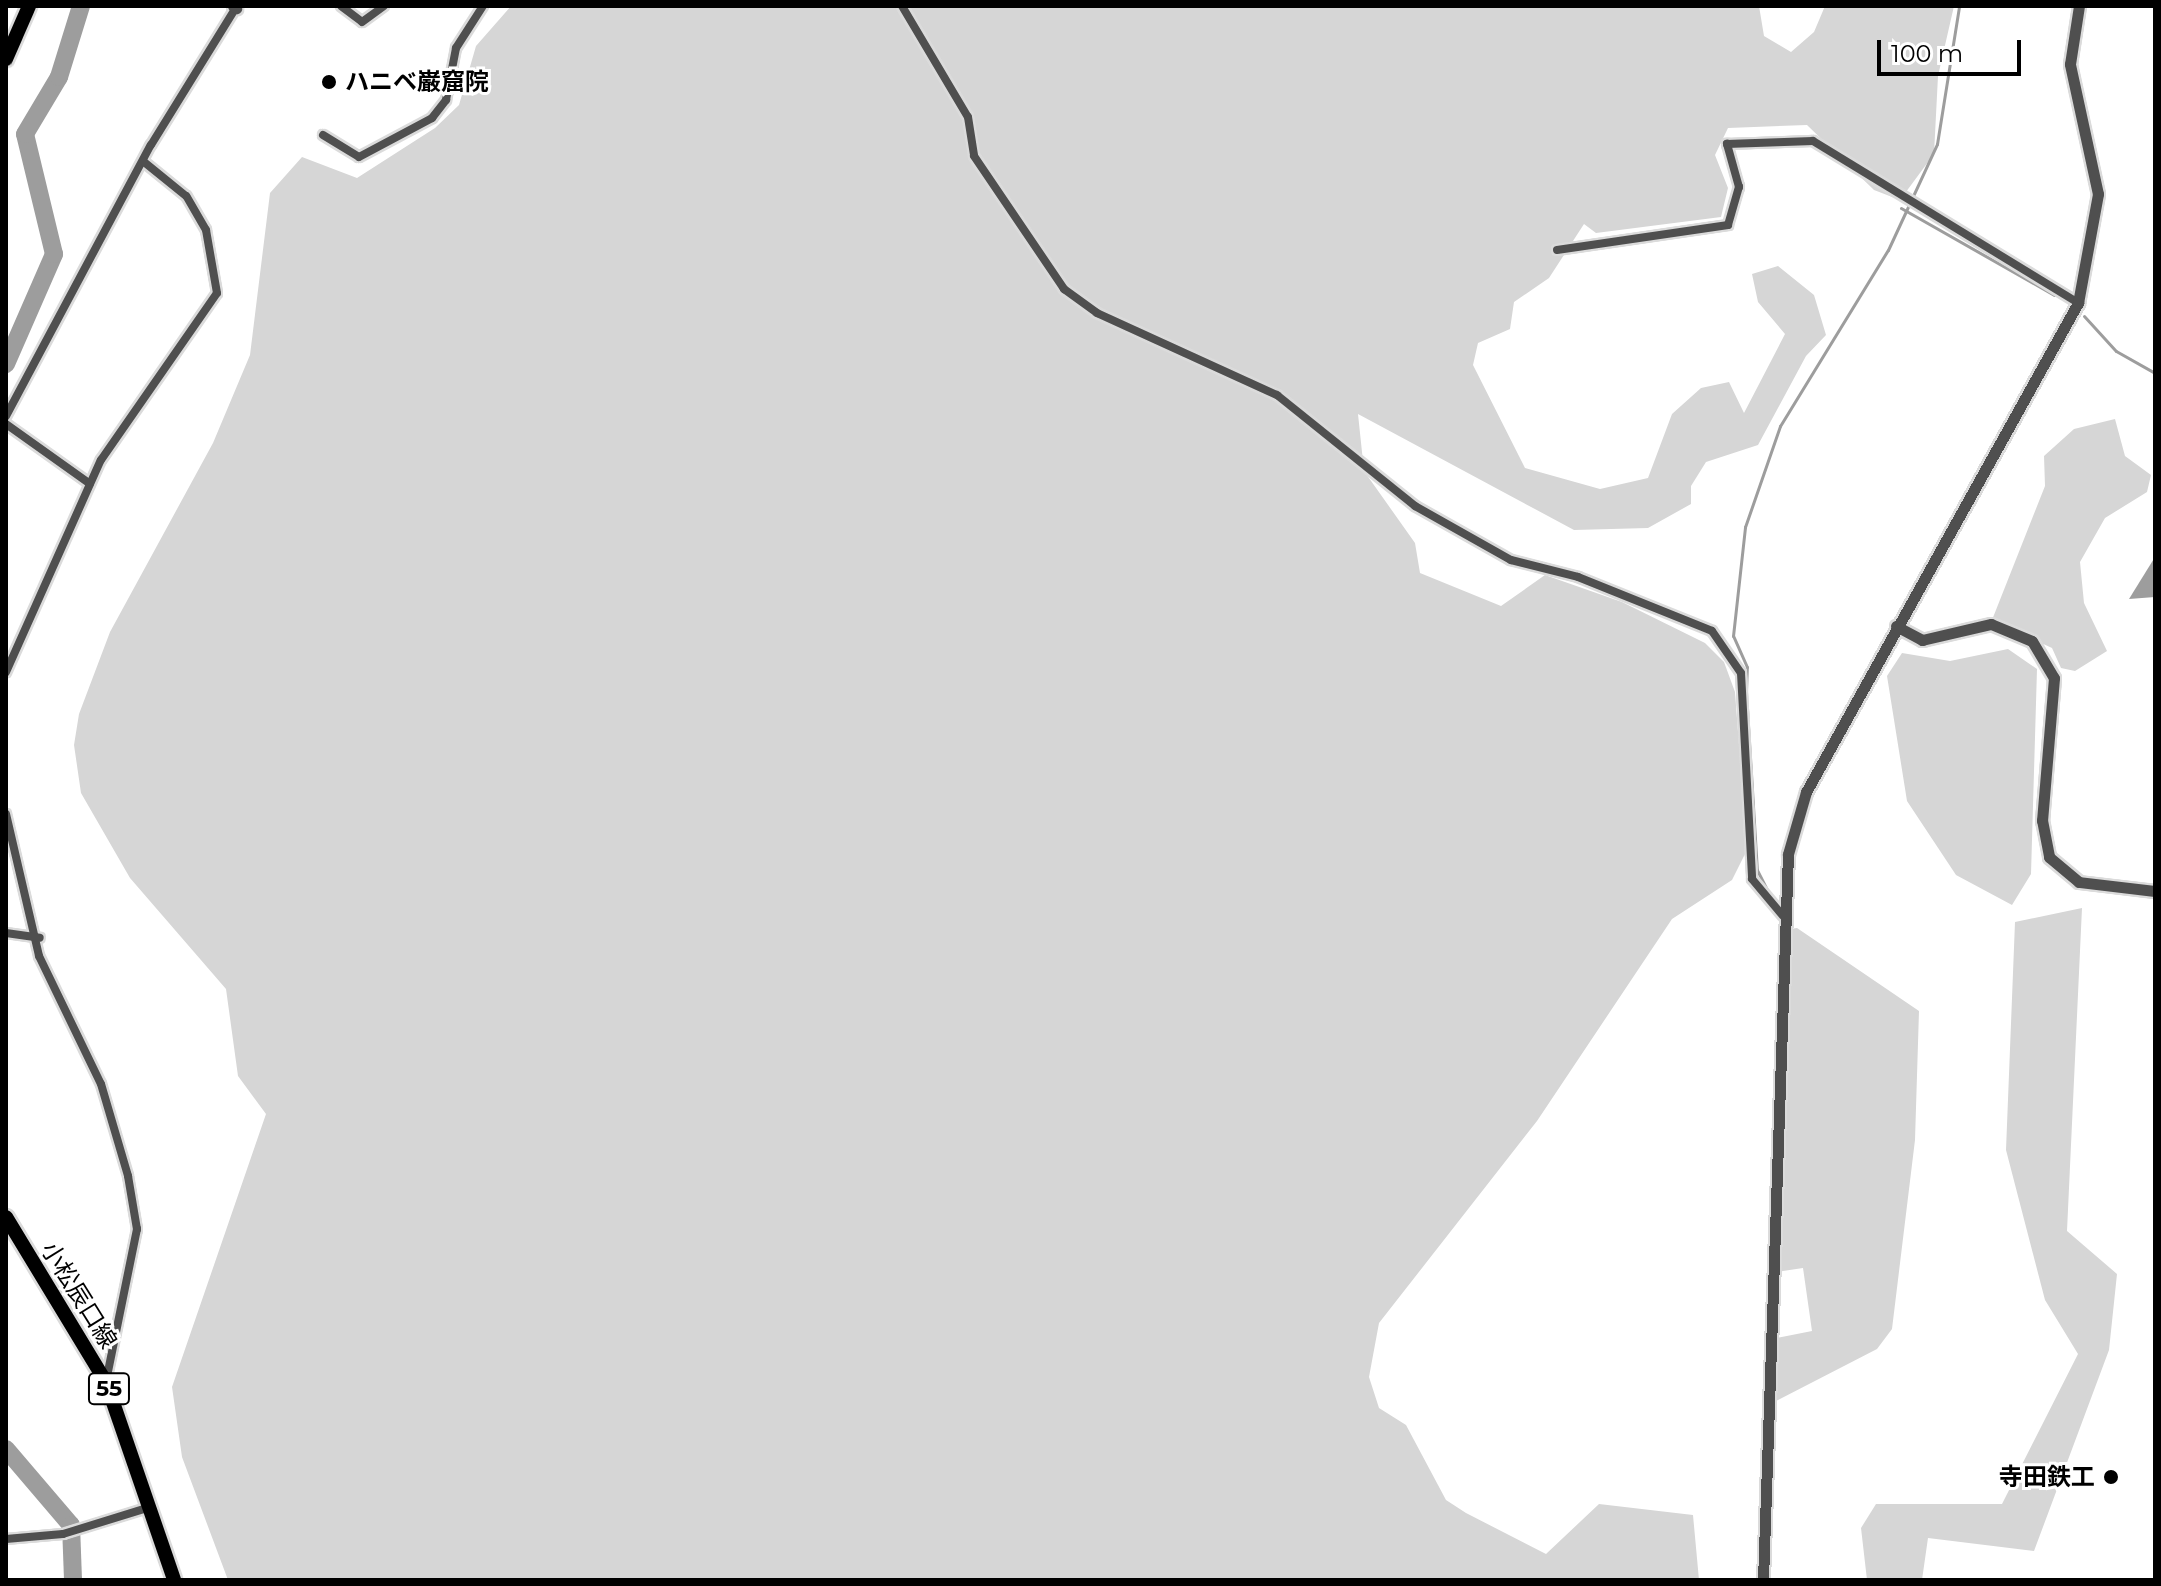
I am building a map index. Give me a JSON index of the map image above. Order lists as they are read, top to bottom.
{
  "streets": {
    "main road": ["小松辰口線", "55"]
  },
  "places": ["ハニベ巌窟院", "寺田鉄工"],
  "scale_bar": "100 m"
}
